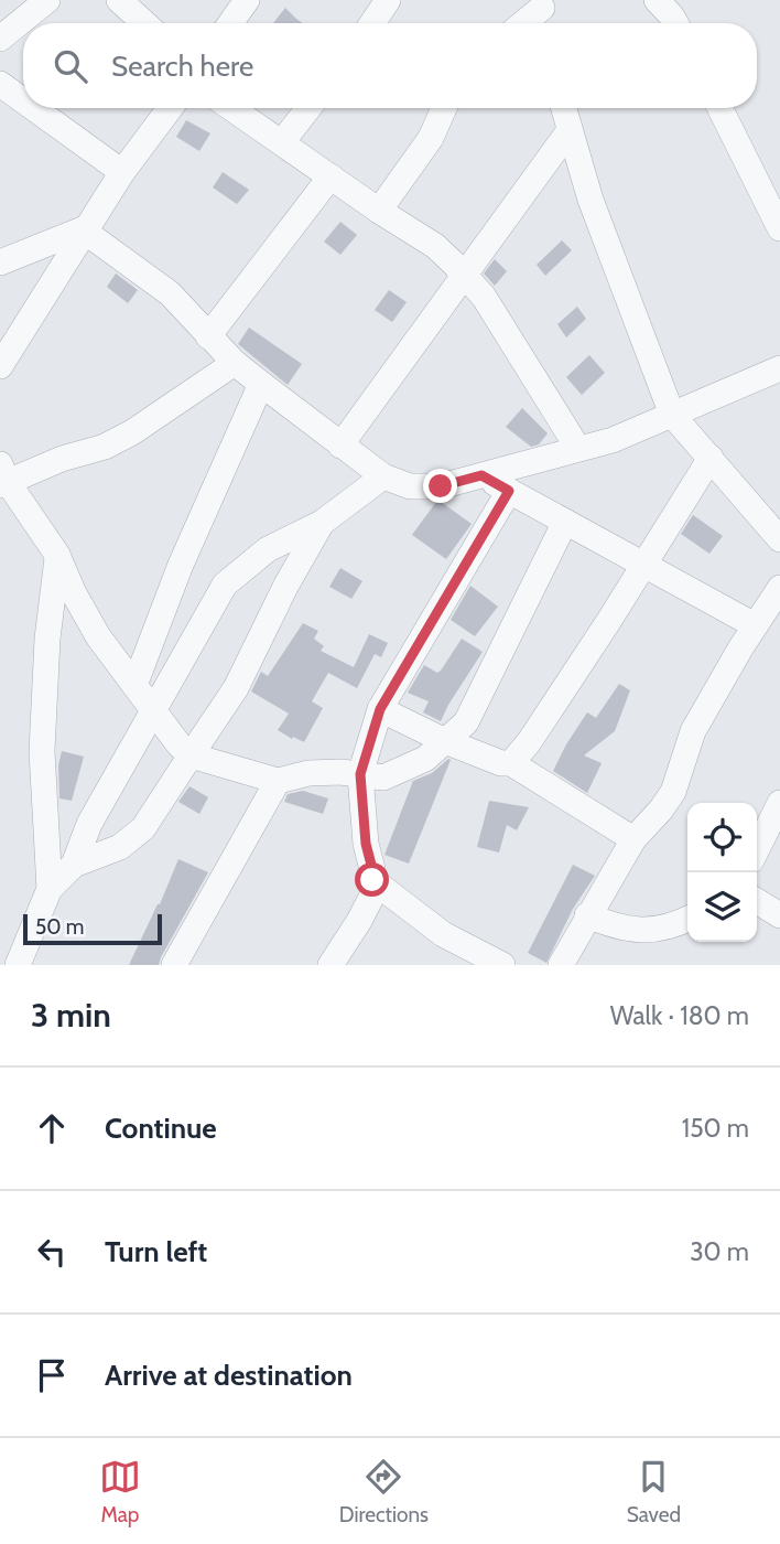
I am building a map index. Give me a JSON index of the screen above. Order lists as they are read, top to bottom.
{
  "scale_bar": "50 m",
  "page": {
    "search": "Search here",
    "scale": "50 m",
    "heading": ["3 min", "Walk · 180 m"],
    "list": [
      ["Continue", "150 m"],
      ["Turn left", "30 m"],
      "Arrive at destination"
    ],
    "nav": ["Map", "Directions", "Saved"]
  }
}
